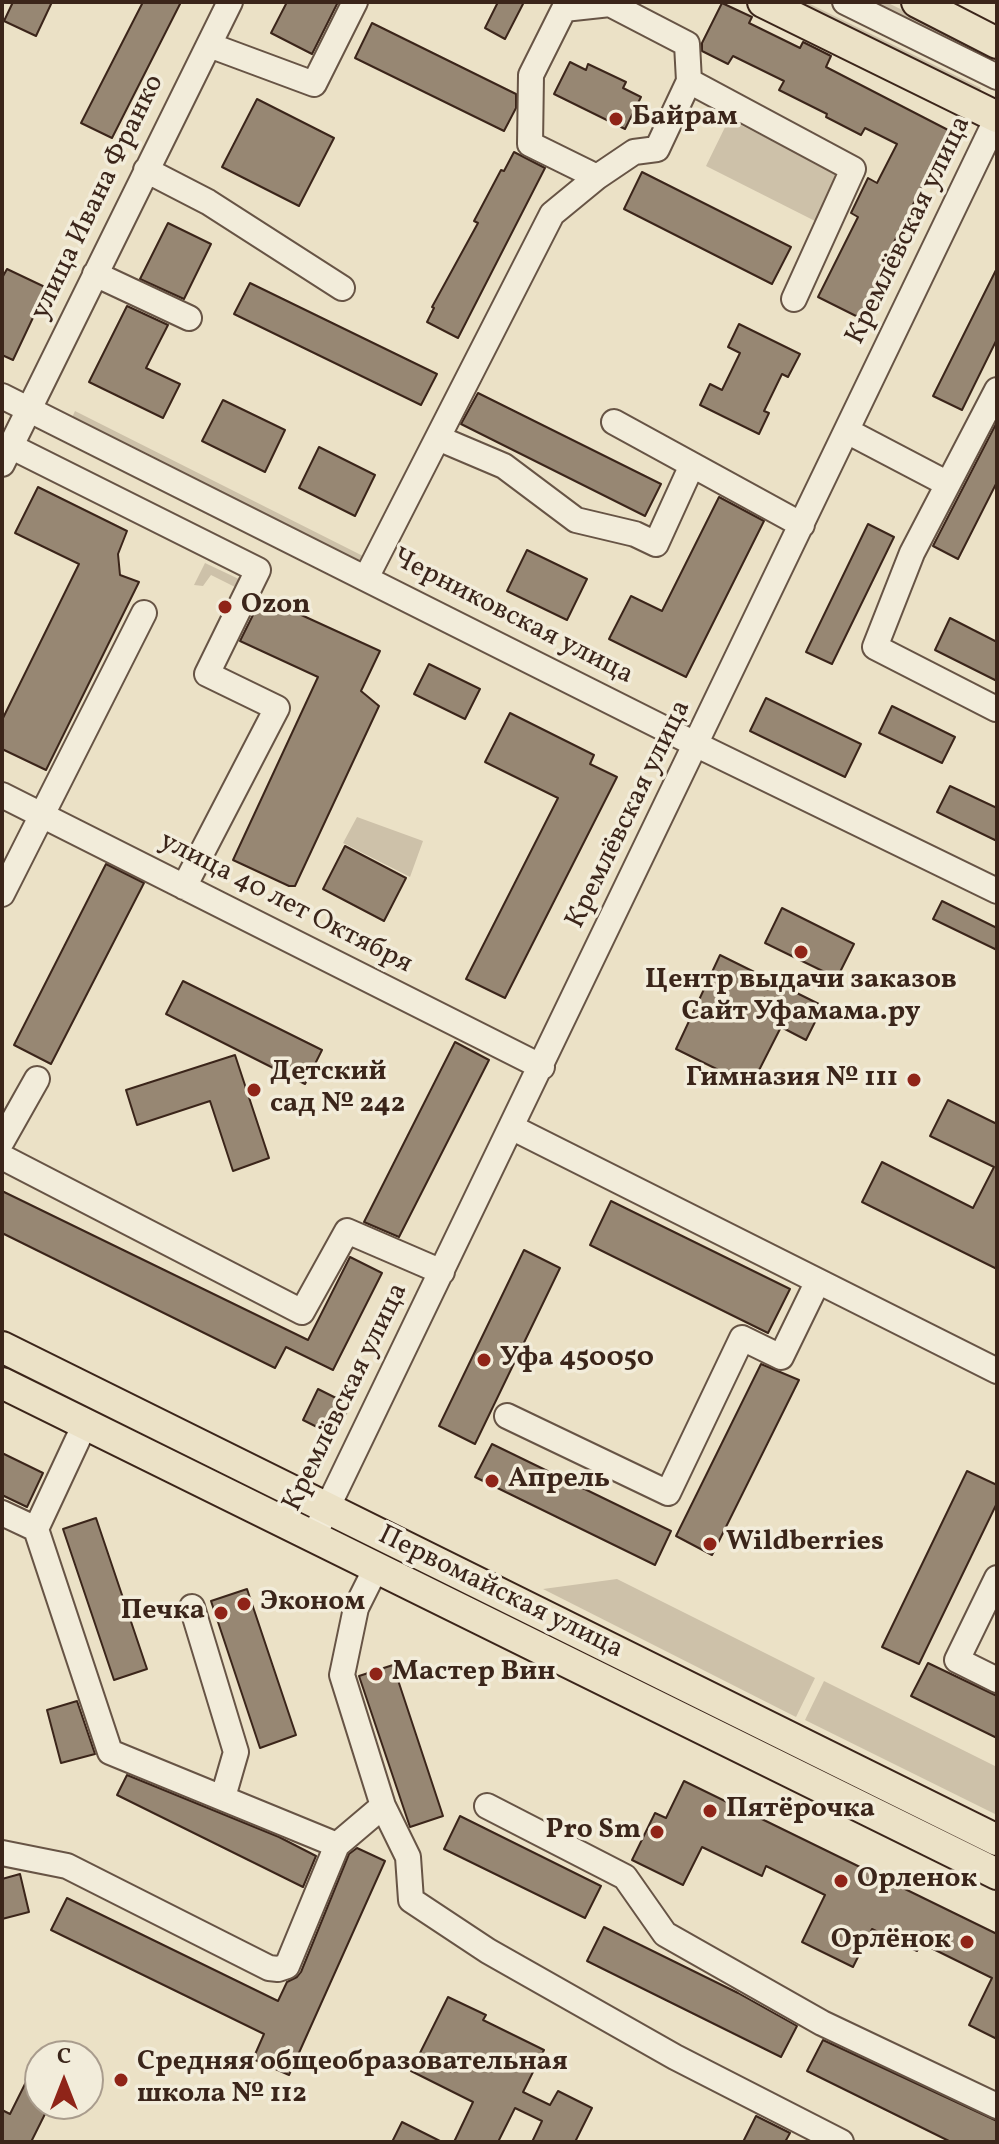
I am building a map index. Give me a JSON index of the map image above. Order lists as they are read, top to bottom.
{
  "streets": {
    "main road": ["Первомайская улица"],
    "street": [
      "улица Ивана Франко",
      "Кремлёвская улица",
      "Черниковская улица",
      "улица 40 лет Октября"
    ]
  },
  "crossings": [
    ["улица Ивана Франко", "Черниковская улица"],
    ["Кремлёвская улица", "Черниковская улица"],
    ["Кремлёвская улица", "улица 40 лет Октября"],
    ["Кремлёвская улица", "Первомайская улица"]
  ],
  "places": [
    "Байрам",
    "Ozon",
    "Центр выдачи заказов Сайт Уфамама.ру",
    "Гимназия № 111",
    "Детский сад № 242",
    "Уфа 450050",
    "Апрель",
    "Wildberries",
    "Эконом",
    "Печка",
    "Мастер Вин",
    "Пятёрочка",
    "Pro Sm",
    "Орленок",
    "Орлёнок",
    "Средняя общеобразовательная школа № 112"
  ],
  "north": "top"
}
